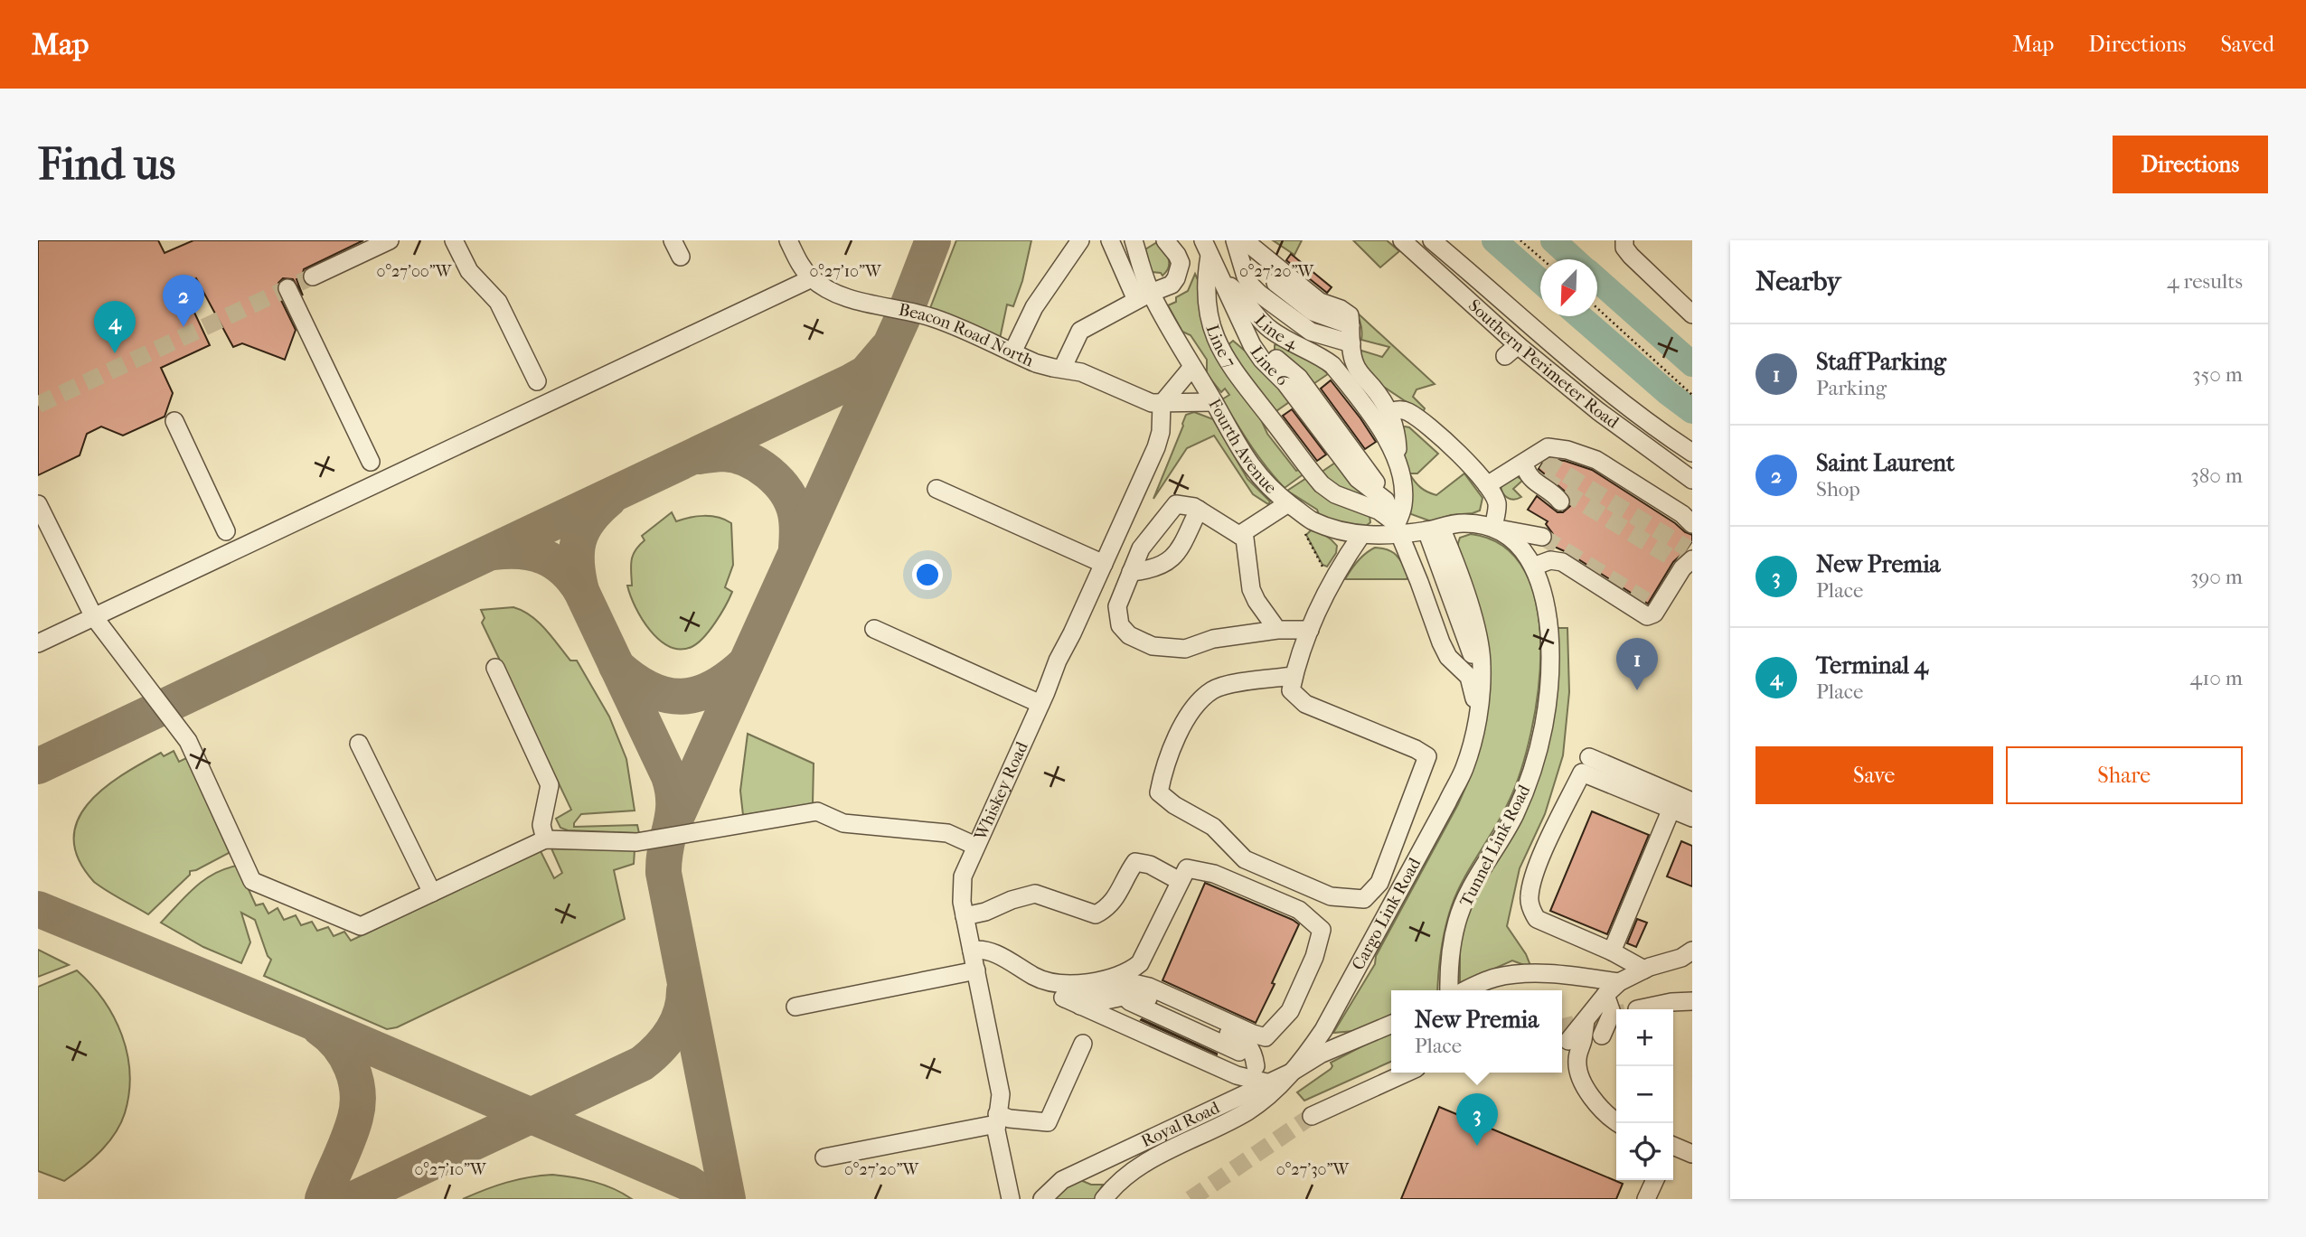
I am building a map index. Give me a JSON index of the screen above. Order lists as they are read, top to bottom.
{
  "streets": {
    "street": [
      "Line 4",
      "Beacon Road North",
      "Line 7",
      "Southern Perimeter Road",
      "Fourth Avenue",
      "Whiskey Road",
      "Tunnel Link Road",
      "Cargo Link Road",
      "Royal Road"
    ]
  },
  "crossings": [
    ["Beacon Road North", "Fourth Avenue"],
    ["Beacon Road North", "Whiskey Road"],
    ["Line 7", "Fourth Avenue"],
    ["Fourth Avenue", "Tunnel Link Road"],
    ["Fourth Avenue", "Cargo Link Road"],
    ["Tunnel Link Road", "Cargo Link Road"],
    ["Cargo Link Road", "Royal Road"]
  ],
  "north": "bottom left",
  "page": {
    "header": "Map",
    "nav": ["Map", "Directions", "Saved"],
    "buttons": [
      "Directions",
      ["Save", "Share"]
    ],
    "title": "Find us",
    "heading": ["Nearby", "4 results"],
    "pins": [
      "2",
      "4",
      "1",
      "3"
    ],
    "list": [
      {
        "mark": "1",
        "name": "Staff Parking",
        "note": "Parking",
        "value": "350 m"
      },
      {
        "mark": "2",
        "name": "Saint Laurent",
        "note": "Shop",
        "value": "380 m"
      },
      {
        "mark": "3",
        "name": "New Premia",
        "note": "Place",
        "value": "390 m"
      },
      {
        "mark": "4",
        "name": "Terminal 4",
        "note": "Place",
        "value": "410 m"
      }
    ],
    "popup": ["New Premia", "Place"],
    "map_buttons": ["+", "−"]
  },
  "coordinates": [
    "0°27'00\"W",
    "0°27'10\"W",
    "0°27'20\"W",
    "0°27'30\"W"
  ]
}
